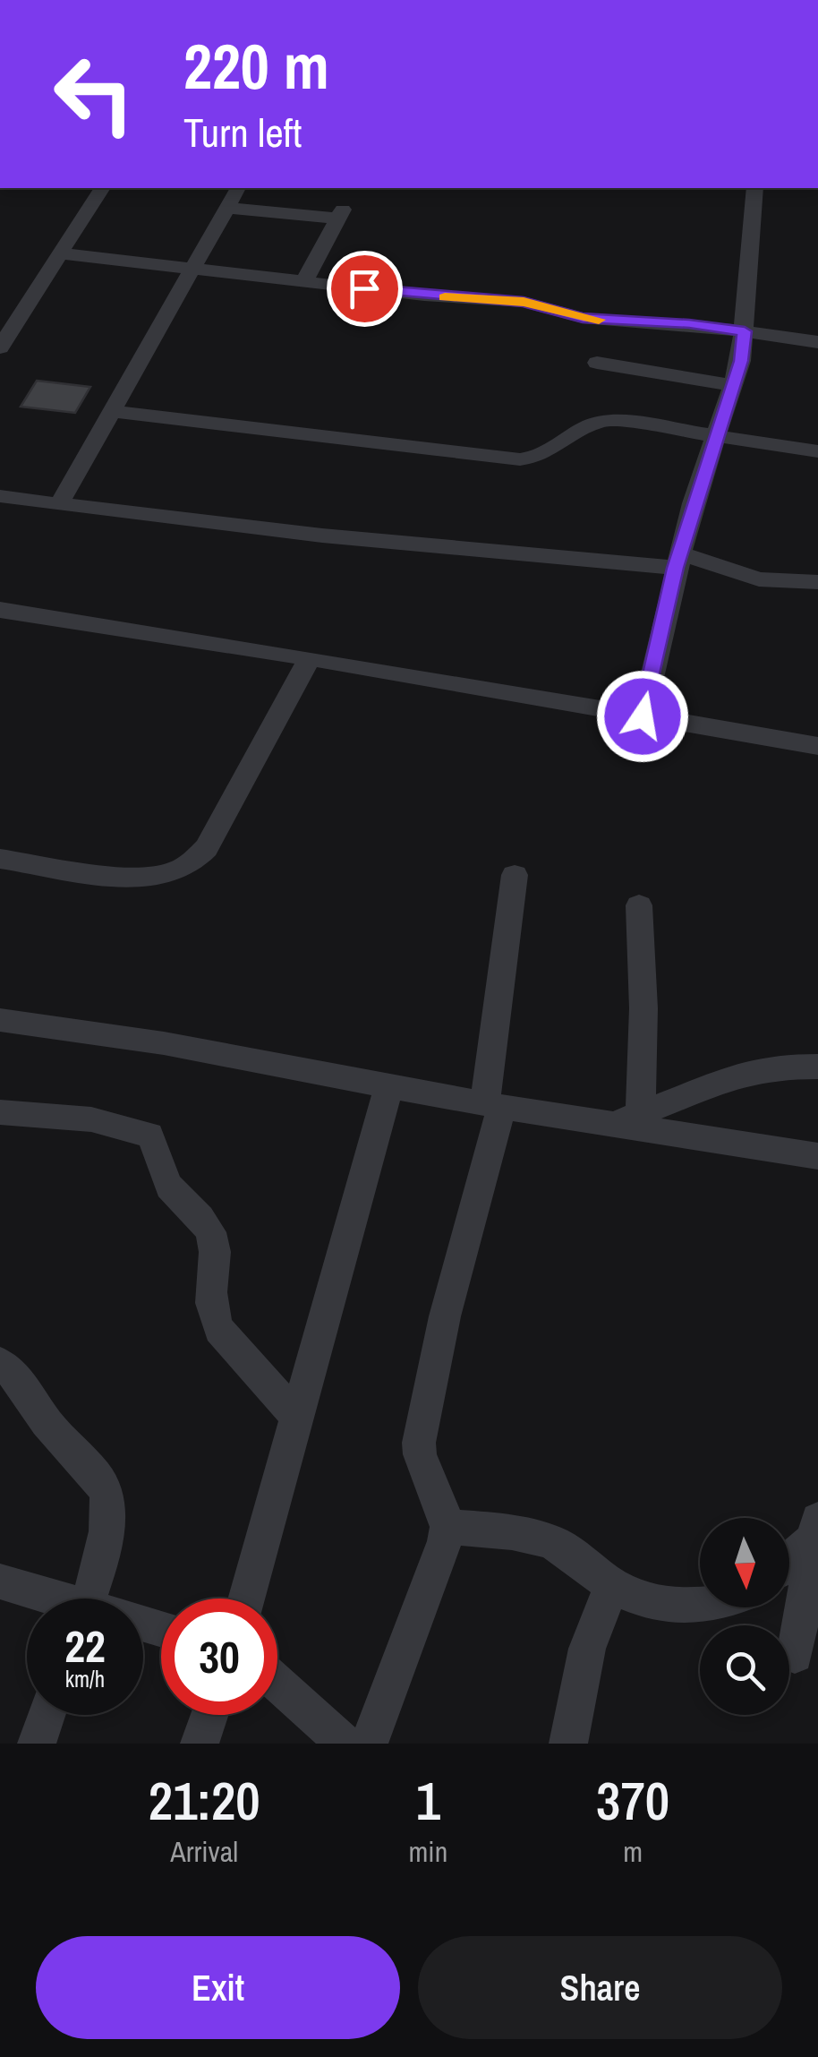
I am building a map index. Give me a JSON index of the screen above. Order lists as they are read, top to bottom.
{
  "north": "bottom",
  "page": {
    "turn": ["220 m", "Turn left"],
    "speed": "22 km/h",
    "limit": "30",
    "eta": [
      "21:20",
      "Arrival",
      "1",
      "min",
      "370",
      "m"
    ],
    "buttons": ["Exit", "Share"]
  }
}
